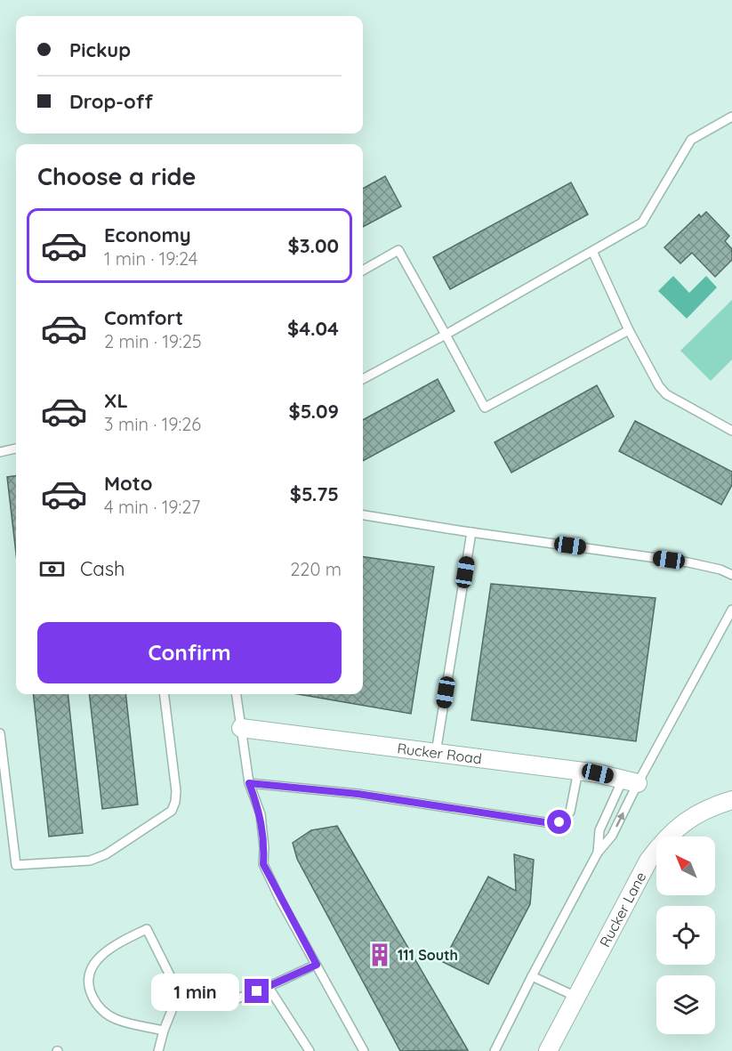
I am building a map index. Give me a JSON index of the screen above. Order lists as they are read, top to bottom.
{
  "streets": {
    "street": ["Rucker Road", "Rucker Lane"]
  },
  "places": {
    "building": ["111 South"]
  },
  "north": "top left",
  "page": {
    "banner": ["Pickup", "Drop-off"],
    "heading": "Choose a ride",
    "list": [
      {
        "name": "Economy",
        "note": "1 min · 19:24",
        "value": "$3.00"
      },
      {
        "name": "Comfort",
        "note": "2 min · 19:25",
        "value": "$4.04"
      },
      {
        "name": "XL",
        "note": "3 min · 19:26",
        "value": "$5.09"
      },
      {
        "name": "Moto",
        "note": "4 min · 19:27",
        "value": "$5.75"
      }
    ],
    "pay": ["Cash", "220 m"],
    "buttons": "Confirm",
    "bubble": "1 min"
  }
}
